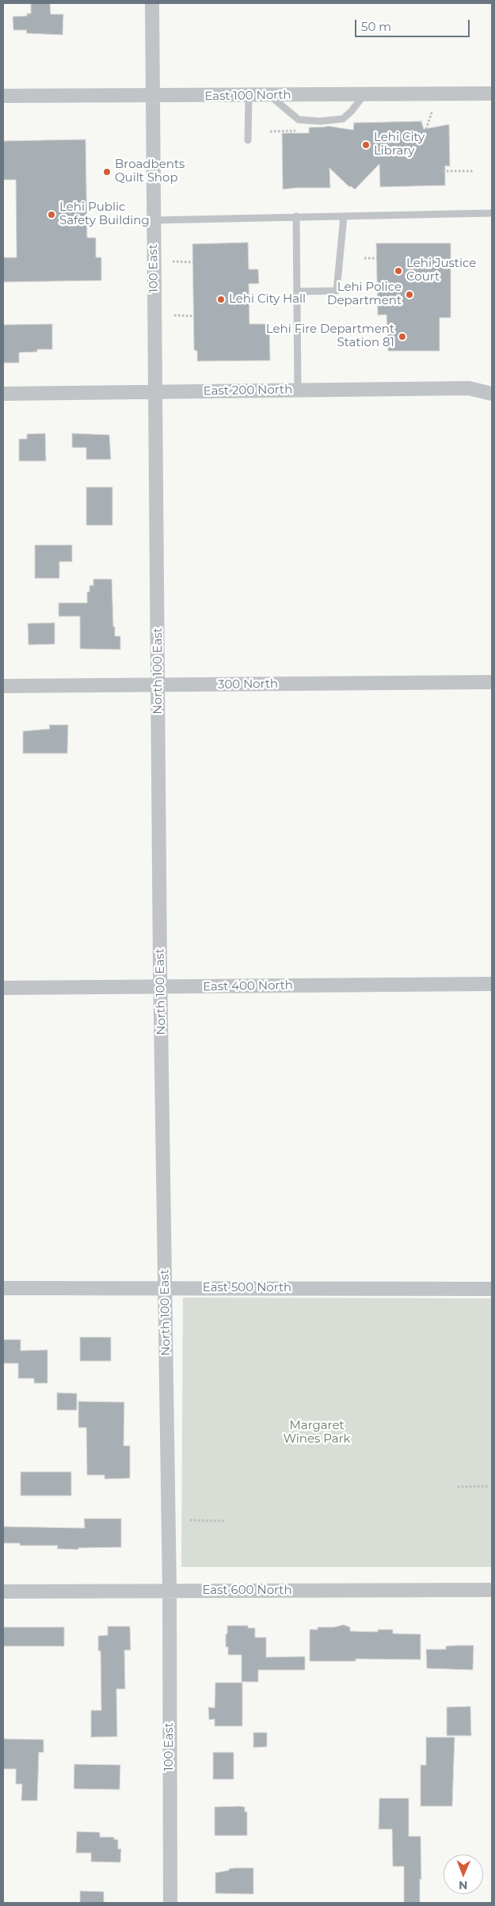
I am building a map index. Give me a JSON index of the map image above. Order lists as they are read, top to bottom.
{
  "streets": {
    "street": [
      "East 100 North",
      "100 East",
      "East 200 North",
      "North 100 East",
      "300 North",
      "East 400 North",
      "East 500 North",
      "East 600 North"
    ]
  },
  "crossings": [
    ["East 100 North", "100 East"],
    ["100 East", "East 200 North"],
    ["100 East", "North 100 East"],
    ["100 East", "East 600 North"],
    ["East 200 North", "North 100 East"],
    ["North 100 East", "300 North"],
    ["North 100 East", "East 400 North"],
    ["North 100 East", "East 500 North"],
    ["North 100 East", "East 600 North"]
  ],
  "parks": ["Margaret Wines Park"],
  "places": [
    "Lehi City Library",
    "Broadbents Quilt Shop",
    "Lehi Public Safety Building",
    "Lehi Justice Court",
    "Lehi Police Department",
    "Lehi City Hall",
    "Lehi Fire Department Station 81"
  ],
  "scale_bar": "50 m",
  "north": "bottom"
}
